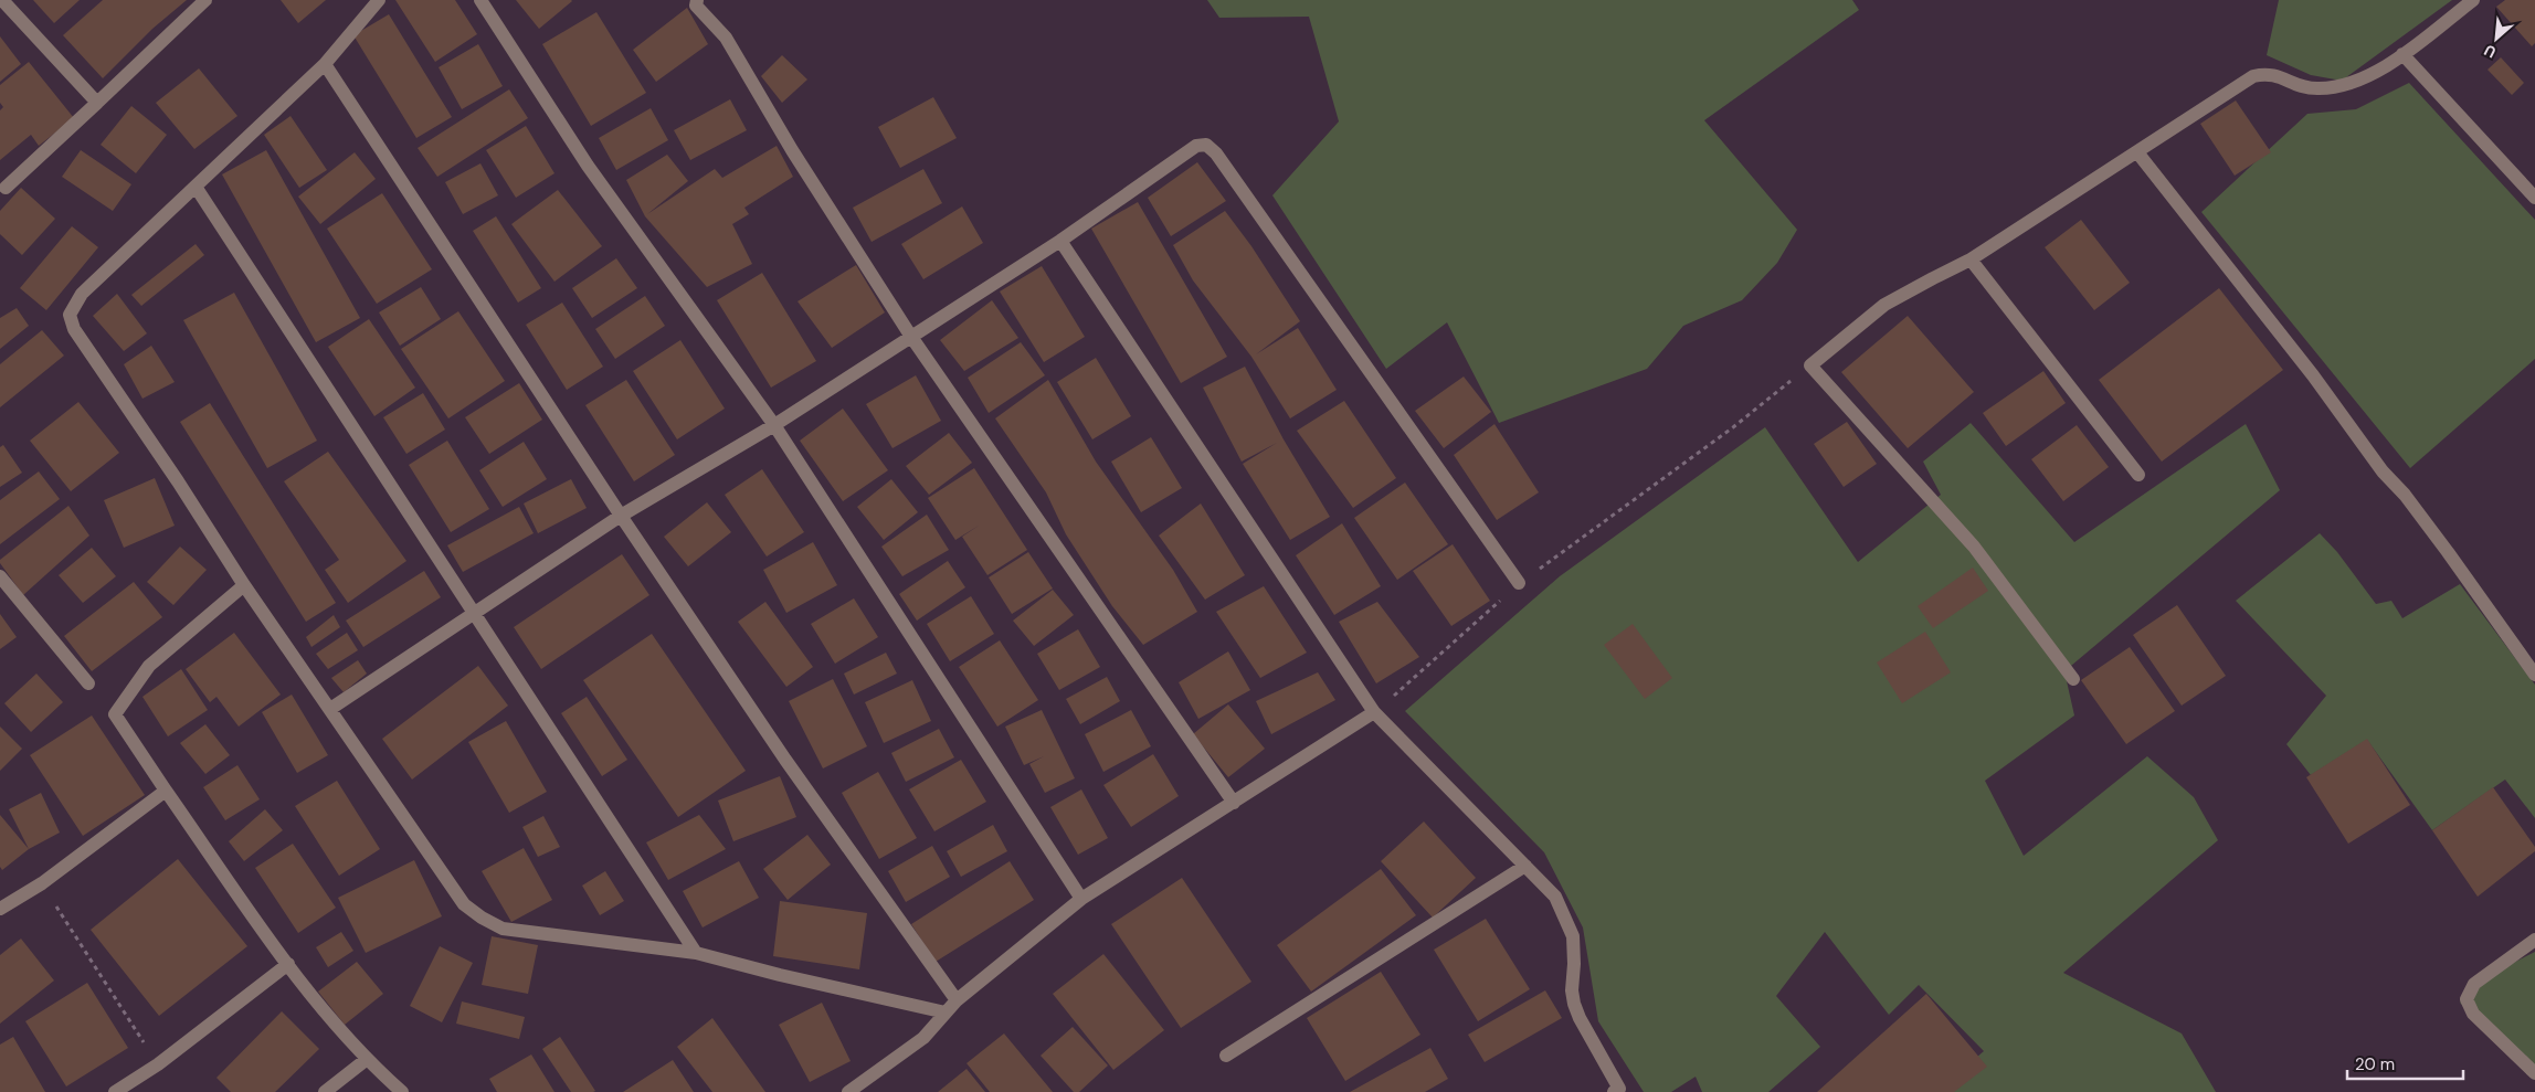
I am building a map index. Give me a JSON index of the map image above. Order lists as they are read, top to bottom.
{
  "scale_bar": "20 m",
  "north": "bottom left"
}
